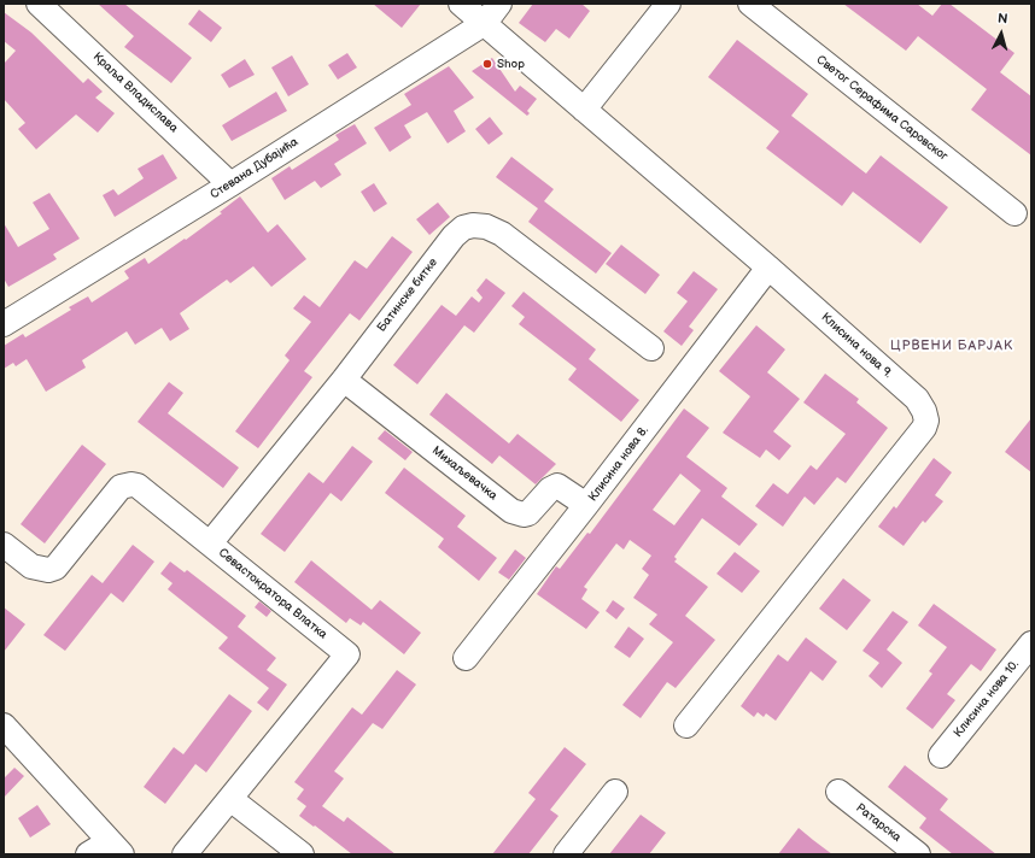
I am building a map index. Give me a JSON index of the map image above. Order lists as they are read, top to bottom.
{
  "streets": {
    "street": [
      "Краља Владислава",
      "Светог Серафима Саровског",
      "Стевана Дубајића",
      "Батинске битке",
      "Клисина нова 9.",
      "Клисина нова 8.",
      "Михаљевачка",
      "Севастократора Влатка",
      "Клисина нова 10.",
      "Ратарска"
    ]
  },
  "crossings": [
    ["Краља Владислава", "Стевана Дубајића"],
    ["Стевана Дубајића", "Клисина нова 9."],
    ["Батинске битке", "Михаљевачка"],
    ["Батинске битке", "Севастократора Влатка"],
    ["Клисина нова 9.", "Клисина нова 8."],
    ["Клисина нова 8.", "Михаљевачка"]
  ],
  "districts": ["ЦРВЕНИ БАРЈАК"],
  "places": ["Shop"],
  "north": "top"
}
